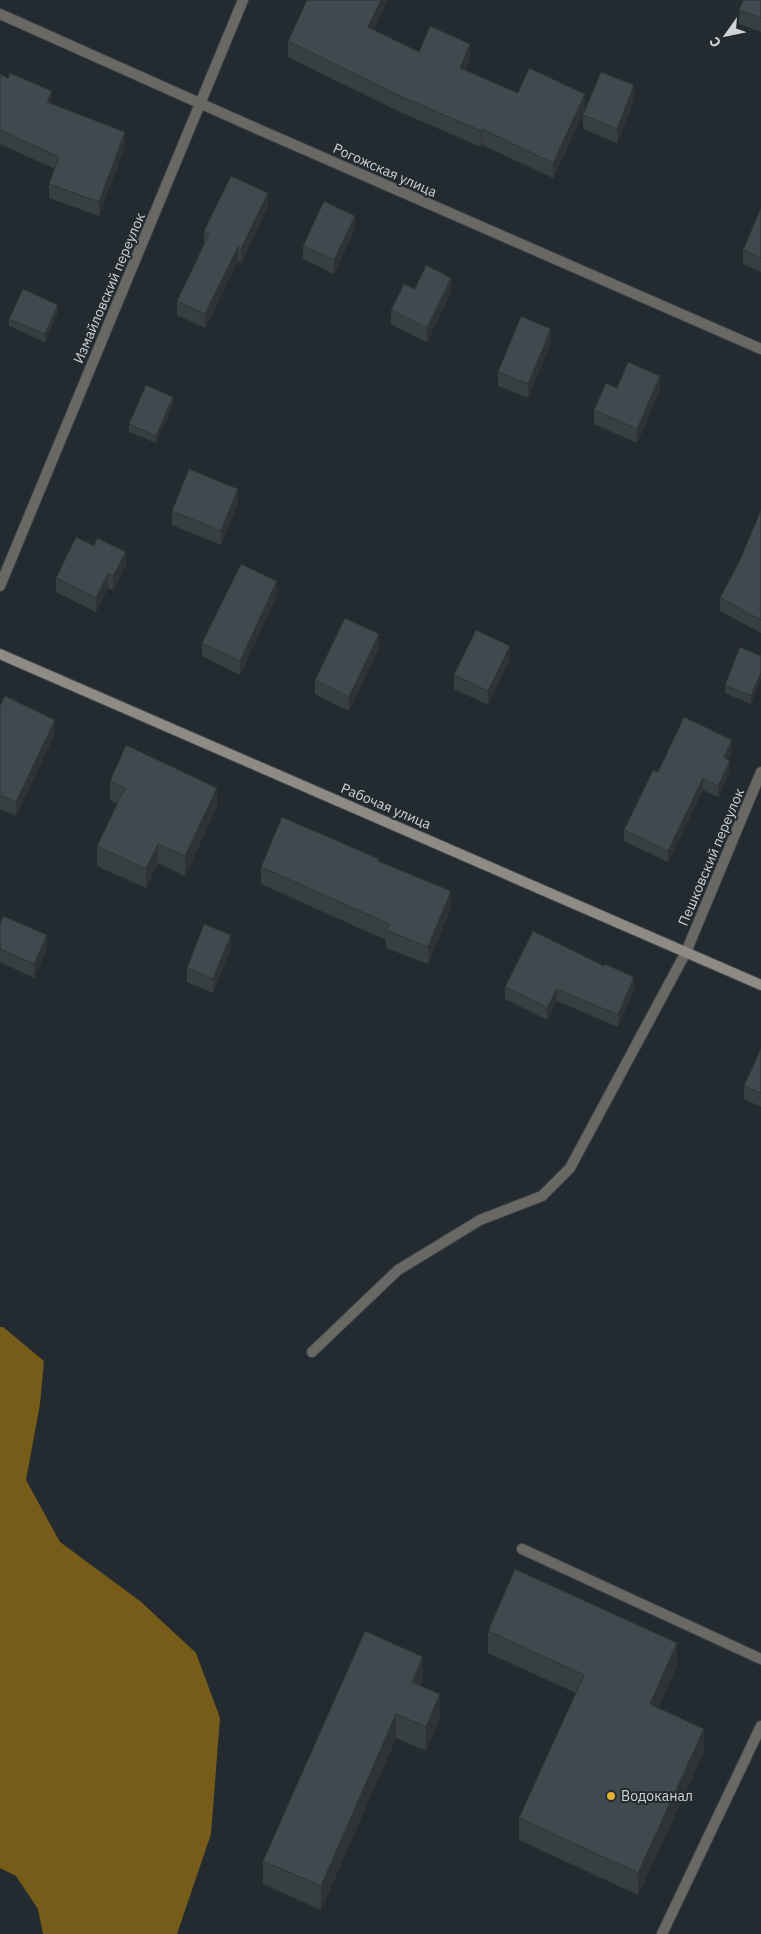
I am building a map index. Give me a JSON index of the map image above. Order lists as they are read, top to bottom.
{
  "streets": {
    "main road": ["Рабочая улица"],
    "street": ["Рогожская улица", "Измайловский переулок", "Пешковский переулок"]
  },
  "crossings": [
    ["Рогожская улица", "Измайловский переулок"],
    ["Рабочая улица", "Пешковский переулок"]
  ],
  "places": ["Водоканал"],
  "north": "bottom left"
}
